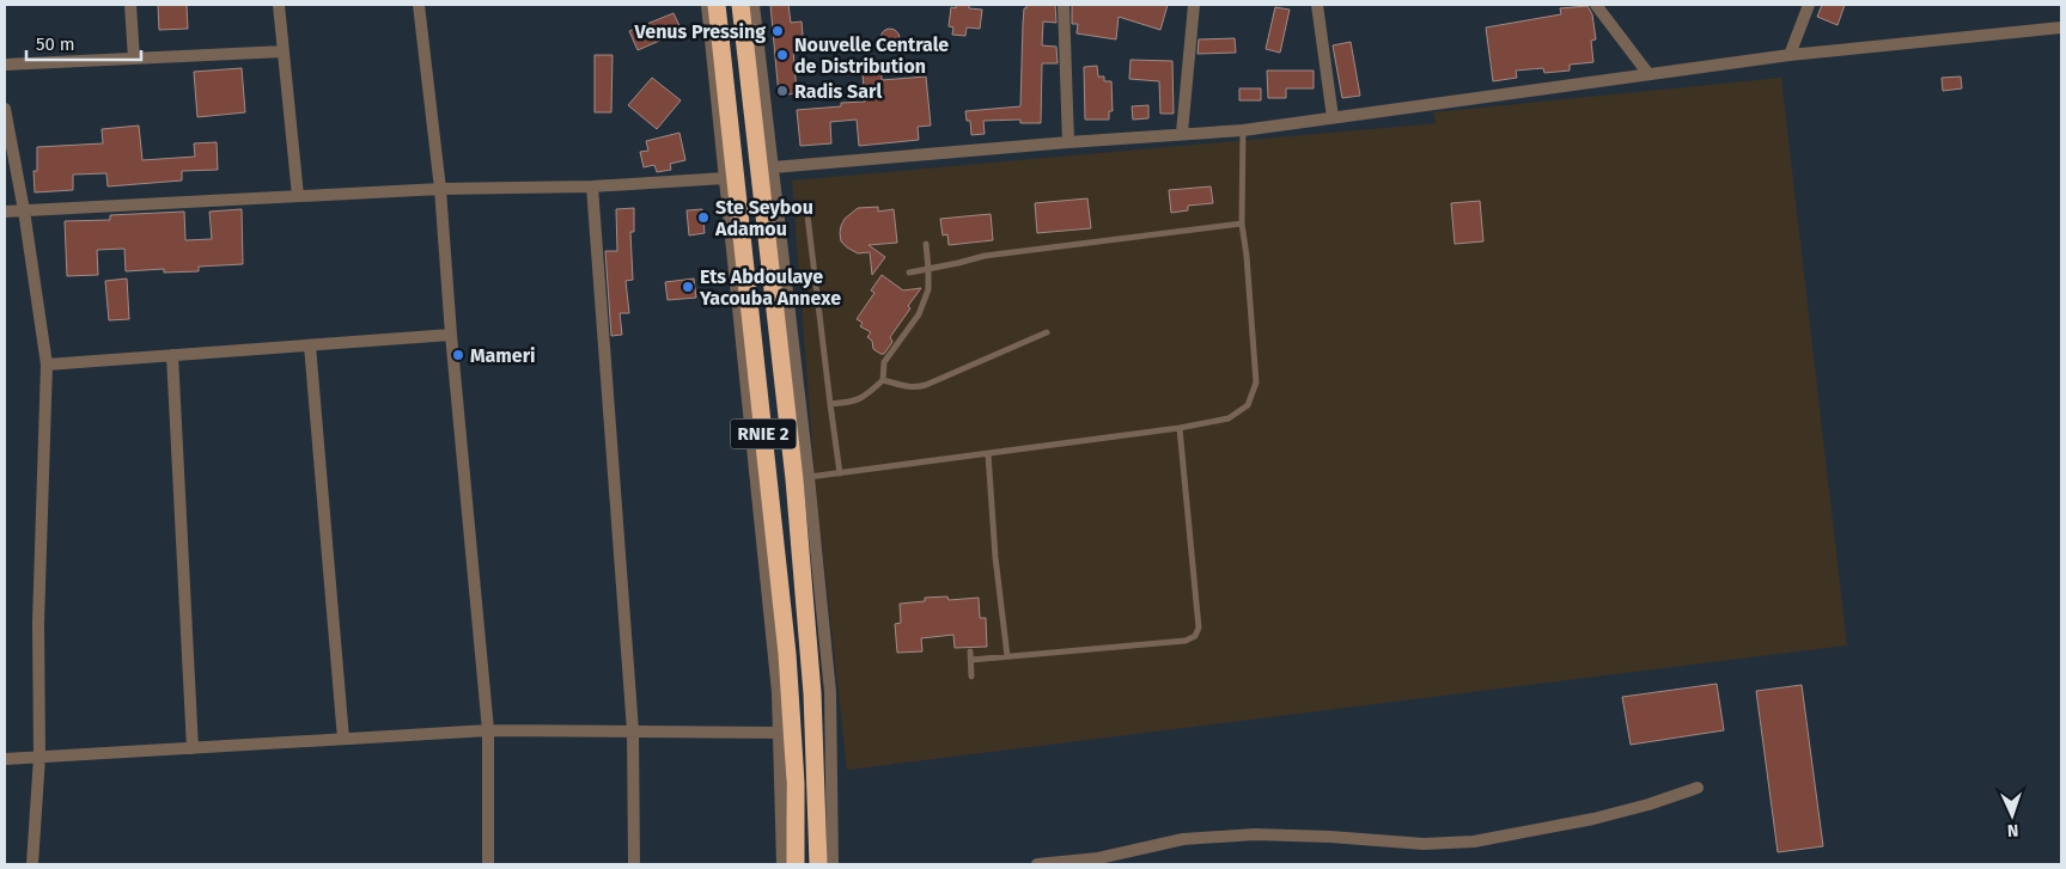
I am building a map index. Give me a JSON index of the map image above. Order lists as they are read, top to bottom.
{
  "streets": {
    "highway": ["RNIE 2"]
  },
  "places": [
    "Venus Pressing",
    "Nouvelle Centrale de Distribution",
    "Radis Sarl",
    "Ste Seybou Adamou",
    "Ets Abdoulaye Yacouba Annexe",
    "Mameri"
  ],
  "scale_bar": "50 m",
  "north": "bottom"
}
